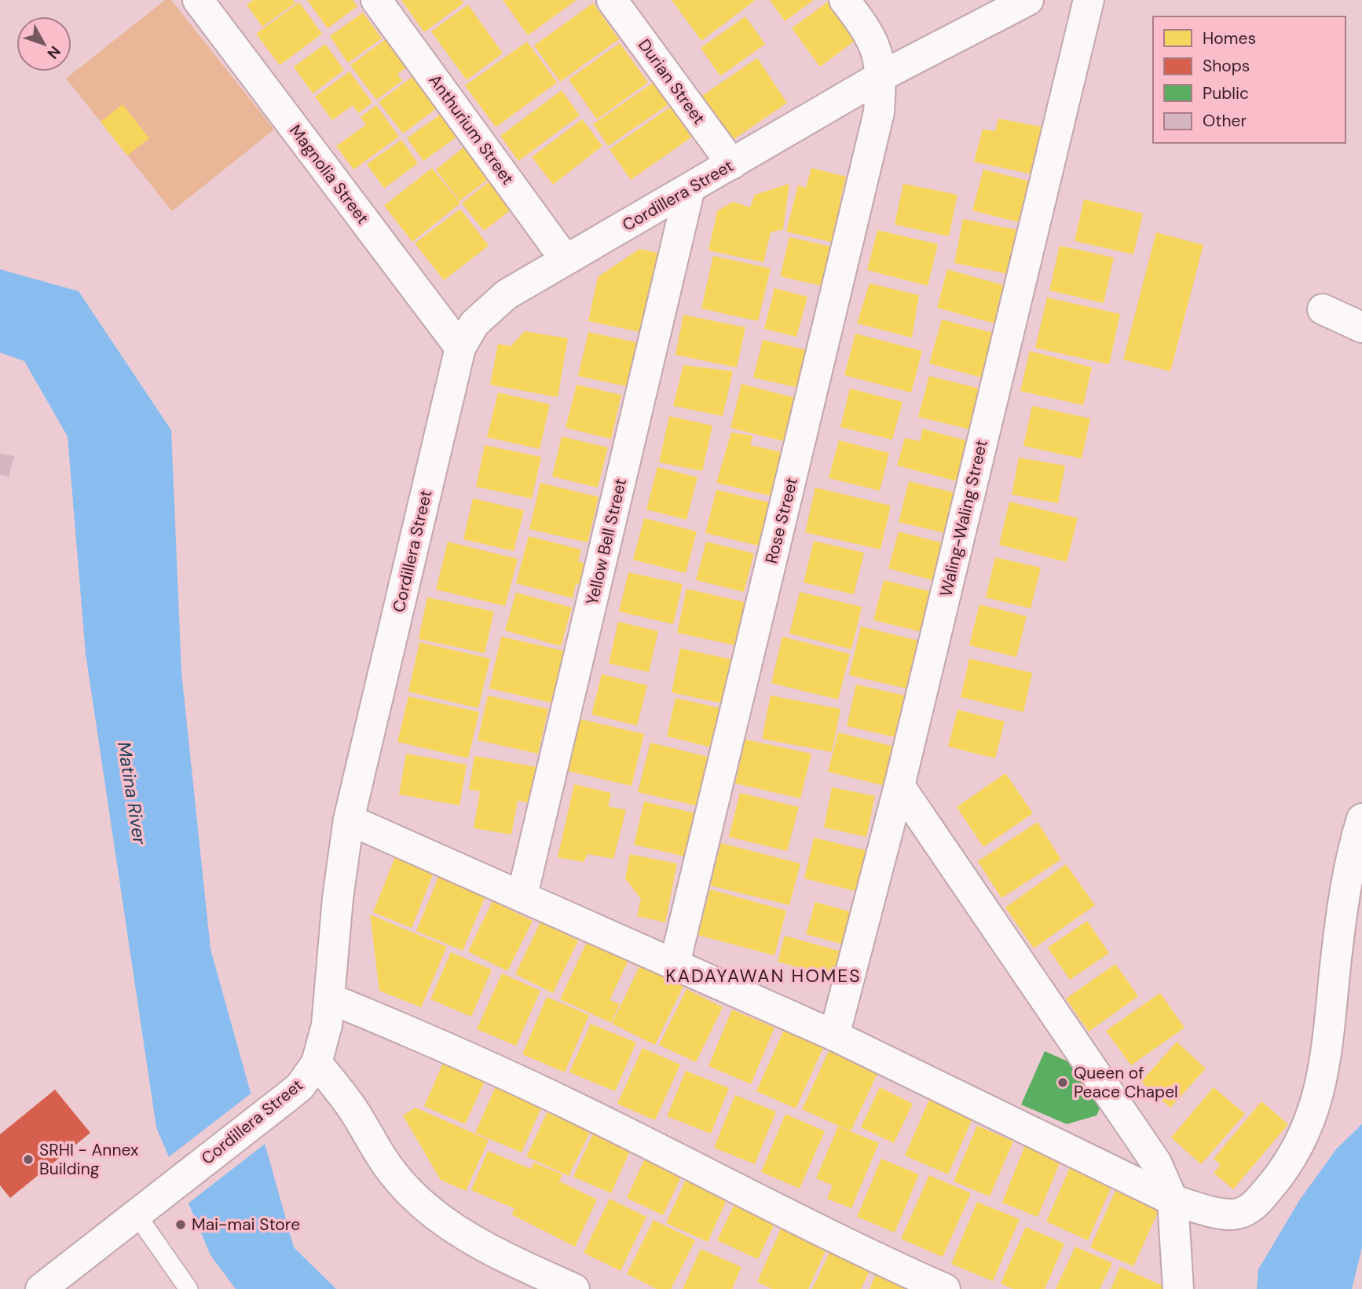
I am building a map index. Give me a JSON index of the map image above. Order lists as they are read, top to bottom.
{
  "streets": {
    "street": [
      "Durian Street",
      "Anthurium Street",
      "Magnolia Street",
      "Cordillera Street",
      "Waling-Waling Street",
      "Rose Street",
      "Yellow Bell Street"
    ]
  },
  "crossings": [
    ["Durian Street", "Cordillera Street"],
    ["Anthurium Street", "Cordillera Street"],
    ["Magnolia Street", "Cordillera Street"],
    ["Cordillera Street", "Rose Street"],
    ["Cordillera Street", "Yellow Bell Street"]
  ],
  "districts": ["KADAYAWAN HOMES"],
  "water": ["Matina River"],
  "places": ["Queen of Peace Chapel", "SRHI - Annex Building", "Mai-mai Store"],
  "legend": [
    "Homes",
    "Shops",
    "Public",
    "Other"
  ],
  "north": "bottom right"
}
